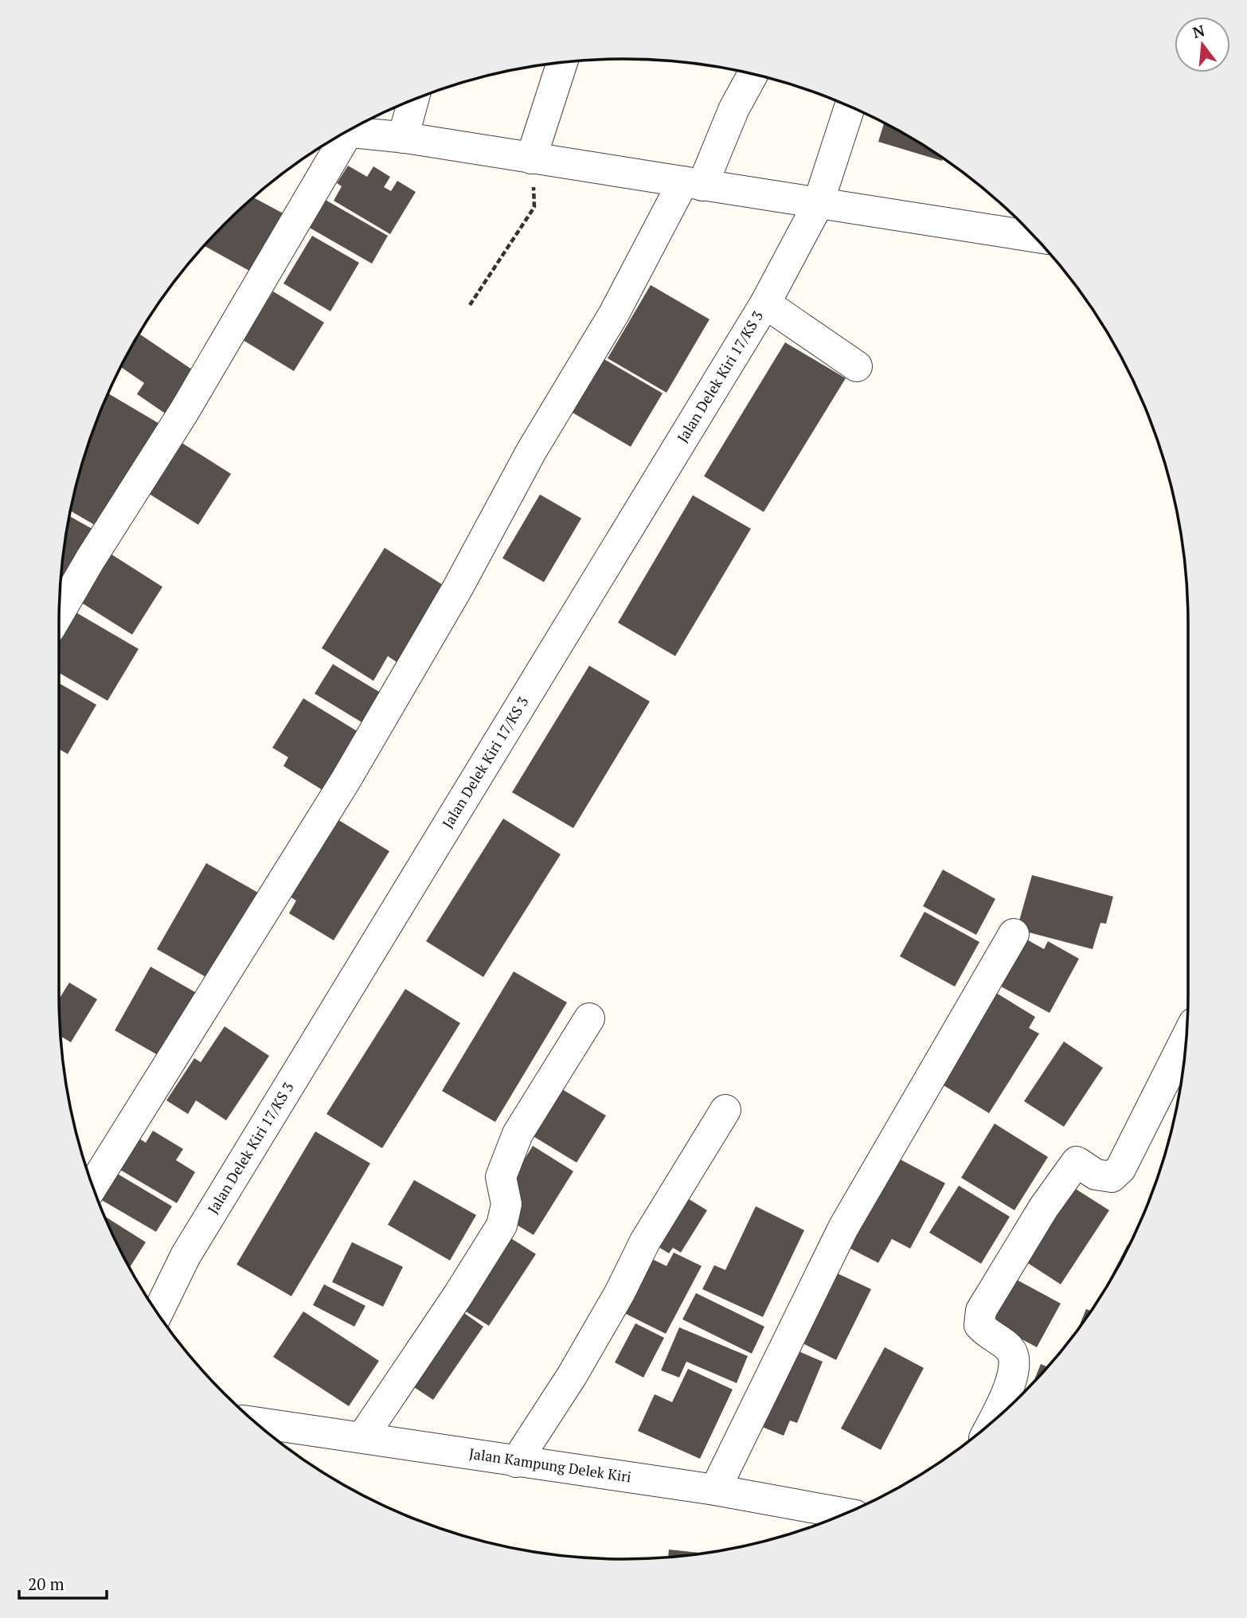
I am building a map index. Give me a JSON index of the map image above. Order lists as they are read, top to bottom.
{
  "streets": {
    "street": ["Jalan Delek Kiri 17/KS 3", "Jalan Kampung Delek Kiri"]
  },
  "scale_bar": "20 m",
  "north": "top"
}
